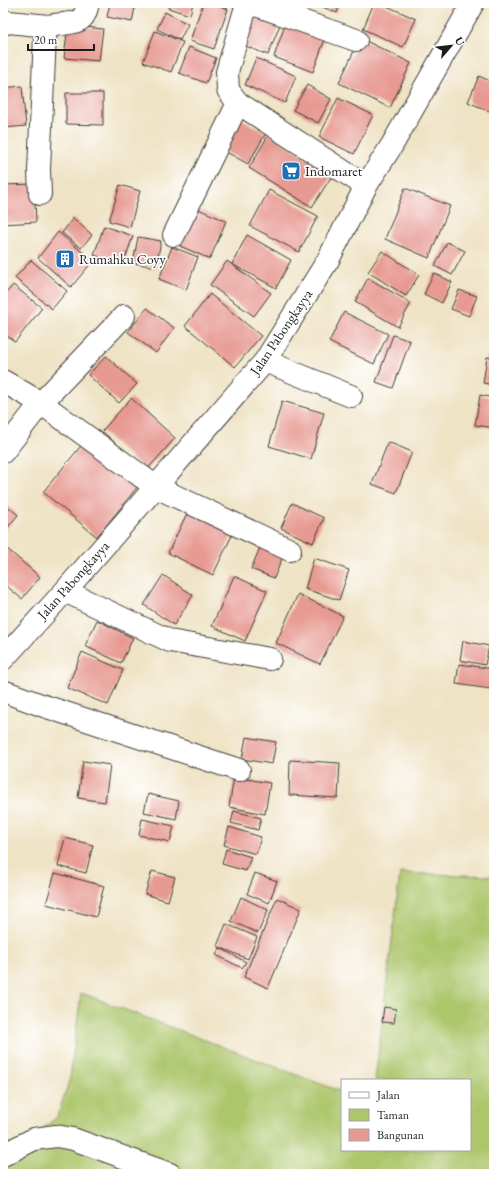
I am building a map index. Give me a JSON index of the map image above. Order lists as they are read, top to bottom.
{
  "streets": {
    "street": ["Jalan Pabongkayya"]
  },
  "places": {
    "supermarket": ["Indomaret"],
    "building": ["Rumahku Coyy"]
  },
  "legend": ["Jalan", "Taman", "Bangunan"],
  "scale_bar": "20 m",
  "north": "top right"
}
